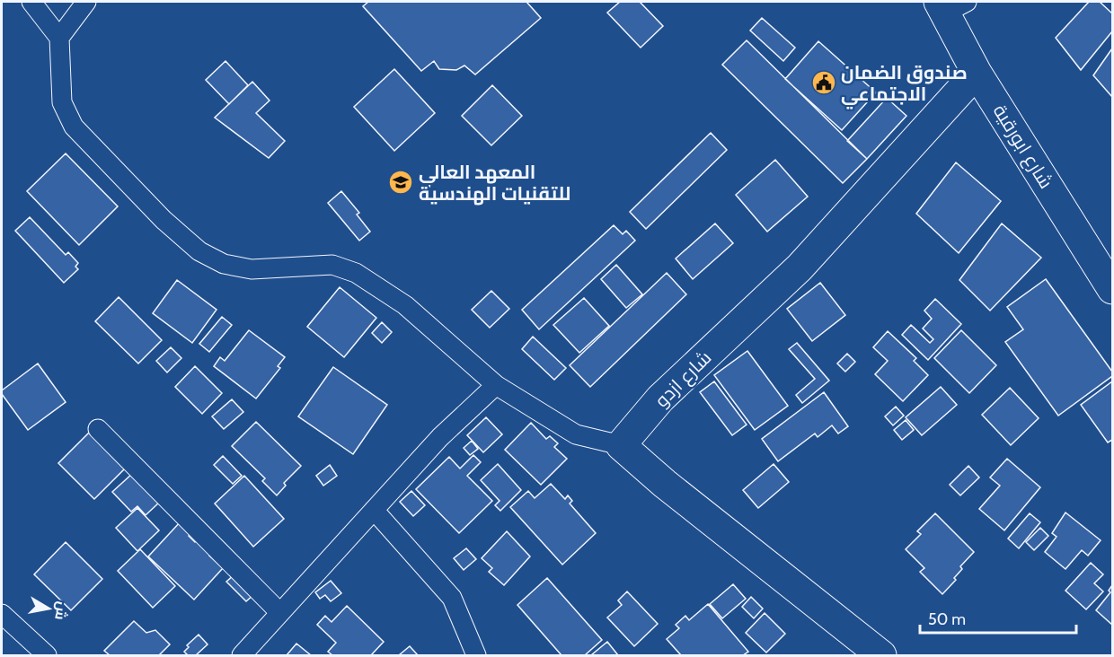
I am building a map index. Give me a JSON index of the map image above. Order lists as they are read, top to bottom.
{
  "streets": {
    "main road": ["شارع ابورقية", "شارع ازدو"]
  },
  "crossings": [
    ["شارع ابورقية", "شارع ازدو"]
  ],
  "places": {
    "public building": ["صندوق الضمان الاجتماعي"],
    "school or university": ["المعهد العالي للتقنيات الهندسية"]
  },
  "scale_bar": "50 m",
  "north": "right"
}
